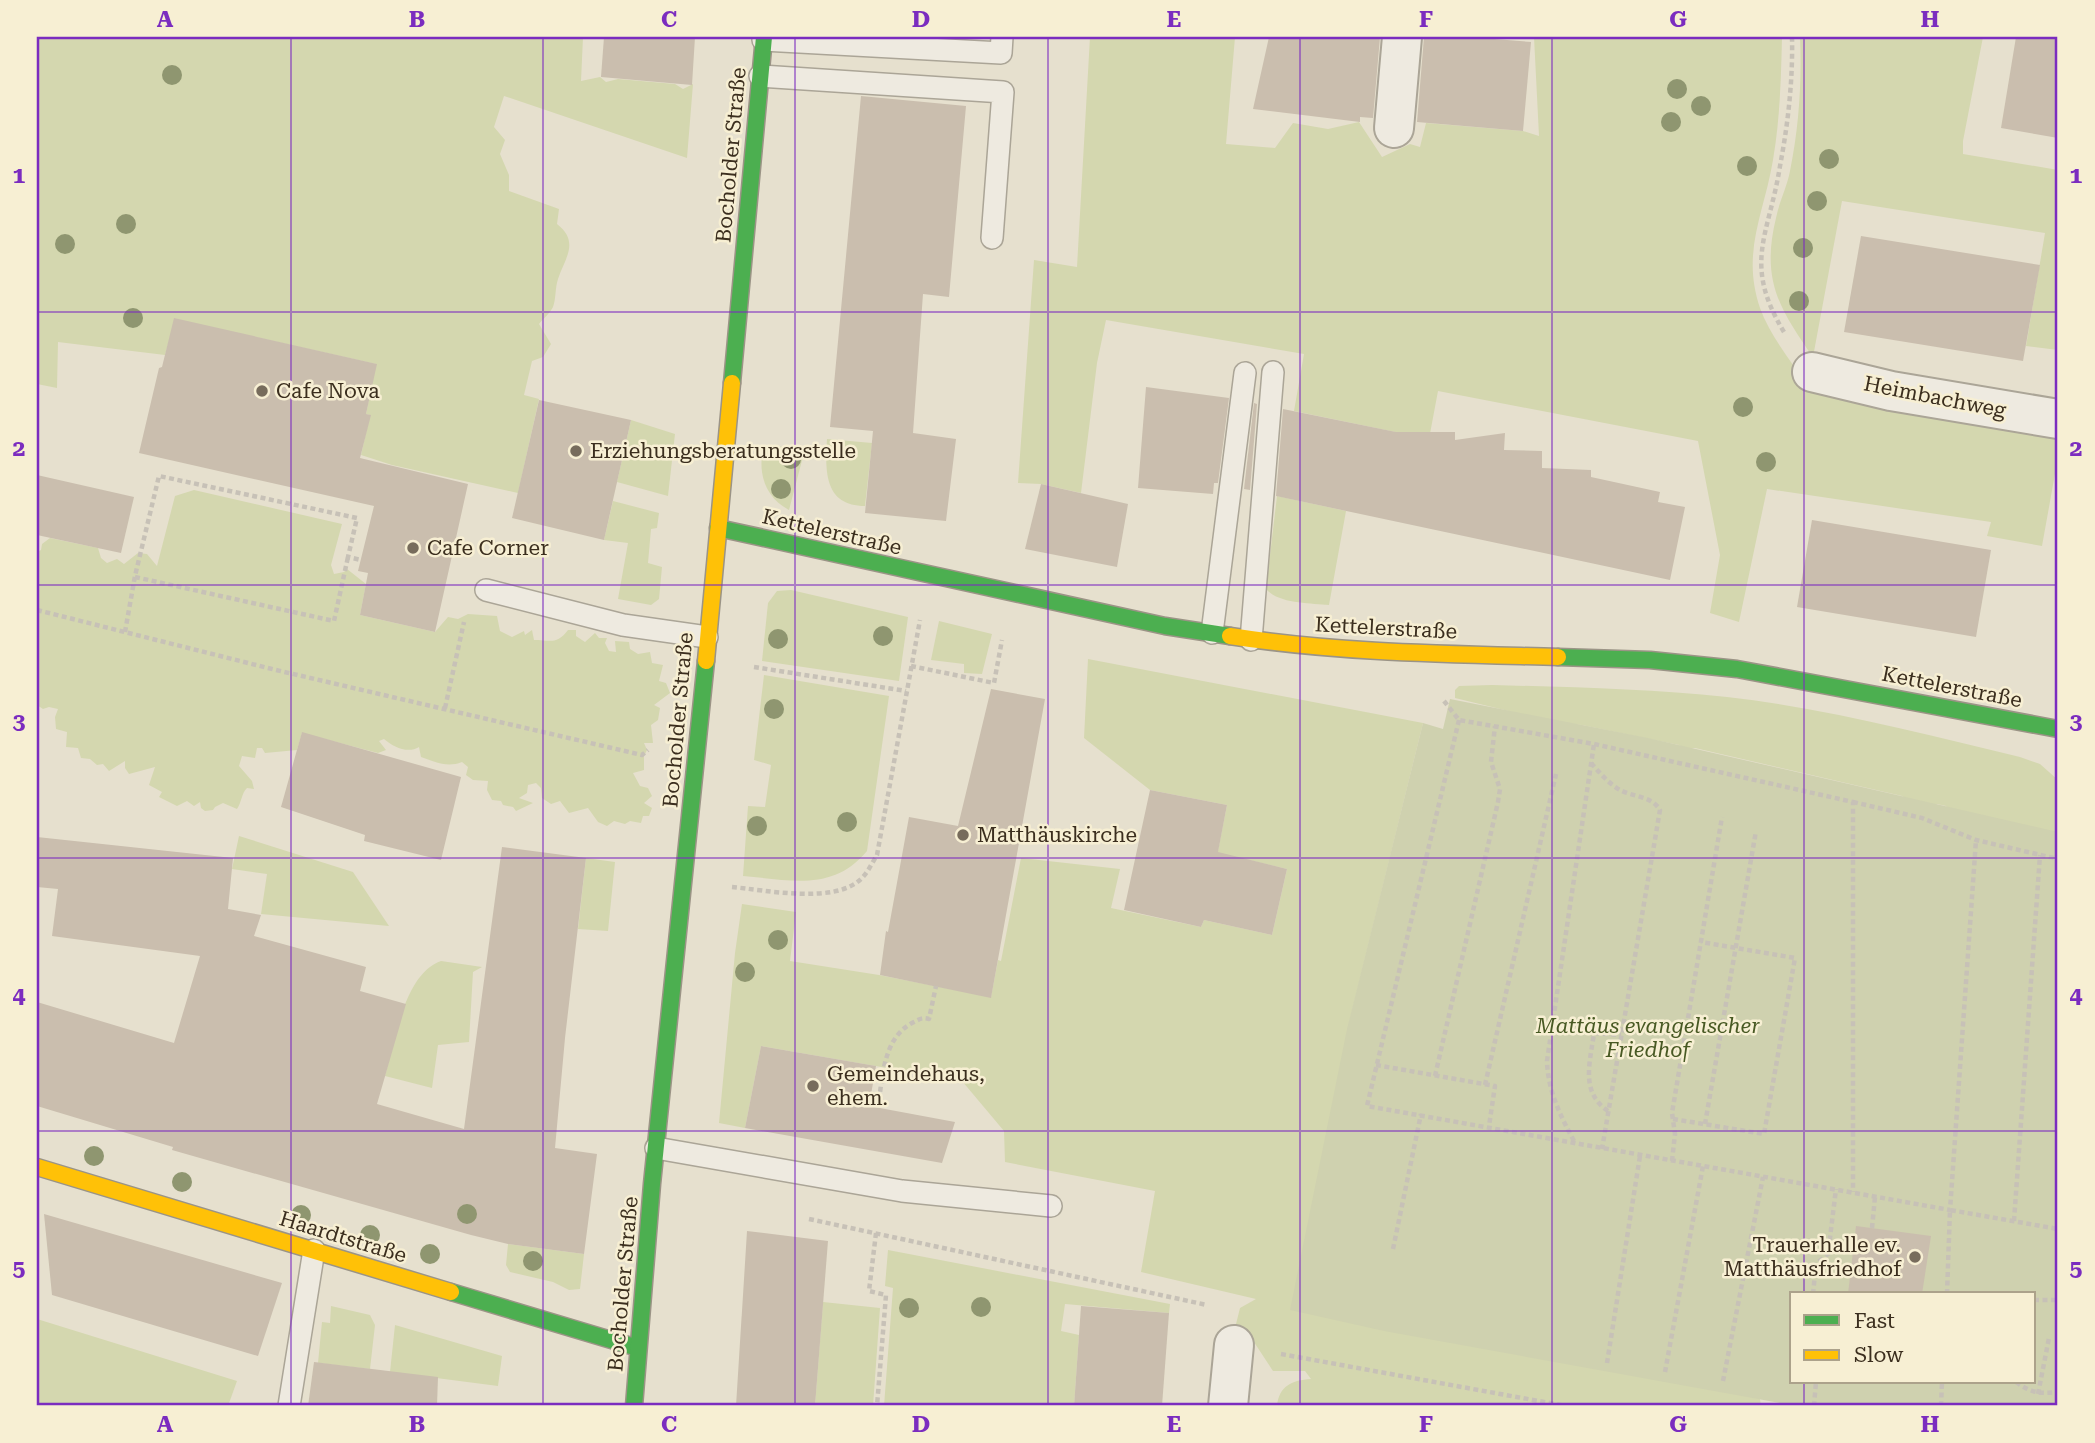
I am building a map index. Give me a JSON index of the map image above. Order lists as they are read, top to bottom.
{
  "streets": {
    "street": [
      "Bocholder Straße",
      "Heimbachweg",
      "Kettelerstraße",
      "Haardtstraße"
    ]
  },
  "crossings": [
    ["Bocholder Straße", "Kettelerstraße"],
    ["Bocholder Straße", "Haardtstraße"]
  ],
  "parks": ["Mattäus evangelischer Friedhof"],
  "places": [
    "Cafe Nova",
    "Erziehungsberatungsstelle",
    "Cafe Corner",
    "Matthäuskirche",
    "Gemeindehaus, ehem.",
    "Trauerhalle ev. Matthäusfriedhof"
  ],
  "legend": ["Fast", "Slow"],
  "grid": {
    "columns": [
      "A",
      "B",
      "C",
      "D",
      "E",
      "F",
      "G",
      "H"
    ],
    "rows": [
      "1",
      "2",
      "3",
      "4",
      "5"
    ]
  }
}
